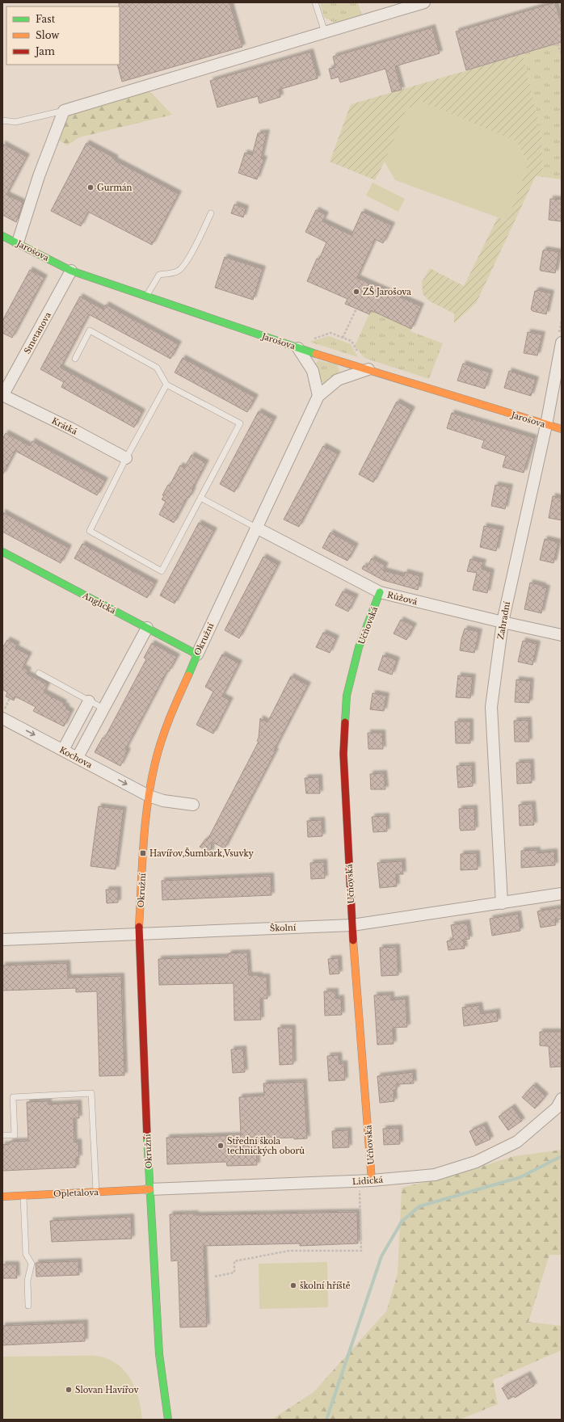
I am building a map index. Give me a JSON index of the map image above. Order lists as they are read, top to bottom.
{
  "streets": {
    "street": [
      "Jarošova",
      "Smetanova",
      "Krátká",
      "Růžová",
      "Anglická",
      "Zahradní",
      "Učňovská",
      "Okružní",
      "Kochova",
      "Školní",
      "Lidická",
      "Opletalova"
    ]
  },
  "crossings": [
    ["Jarošova", "Smetanova"],
    ["Jarošova", "Zahradní"],
    ["Jarošova", "Okružní"],
    ["Smetanova", "Krátká"],
    ["Růžová", "Zahradní"],
    ["Růžová", "Učňovská"],
    ["Růžová", "Okružní"],
    ["Anglická", "Okružní"],
    ["Zahradní", "Školní"],
    ["Učňovská", "Školní"],
    ["Učňovská", "Lidická"],
    ["Okružní", "Kochova"],
    ["Okružní", "Školní"],
    ["Okružní", "Lidická"],
    ["Okružní", "Opletalova"],
    ["Lidická", "Opletalova"]
  ],
  "one_way": ["Kochova"],
  "places": {
    "other": [
      "Gurmán",
      "ZŠ Jarošova",
      "Střední škola technických oborů",
      "školní hříště",
      "Slovan Havířov"
    ],
    "transit": ["Havířov,Šumbark,Vsuvky"]
  },
  "legend": ["Fast", "Slow", "Jam"]
}
